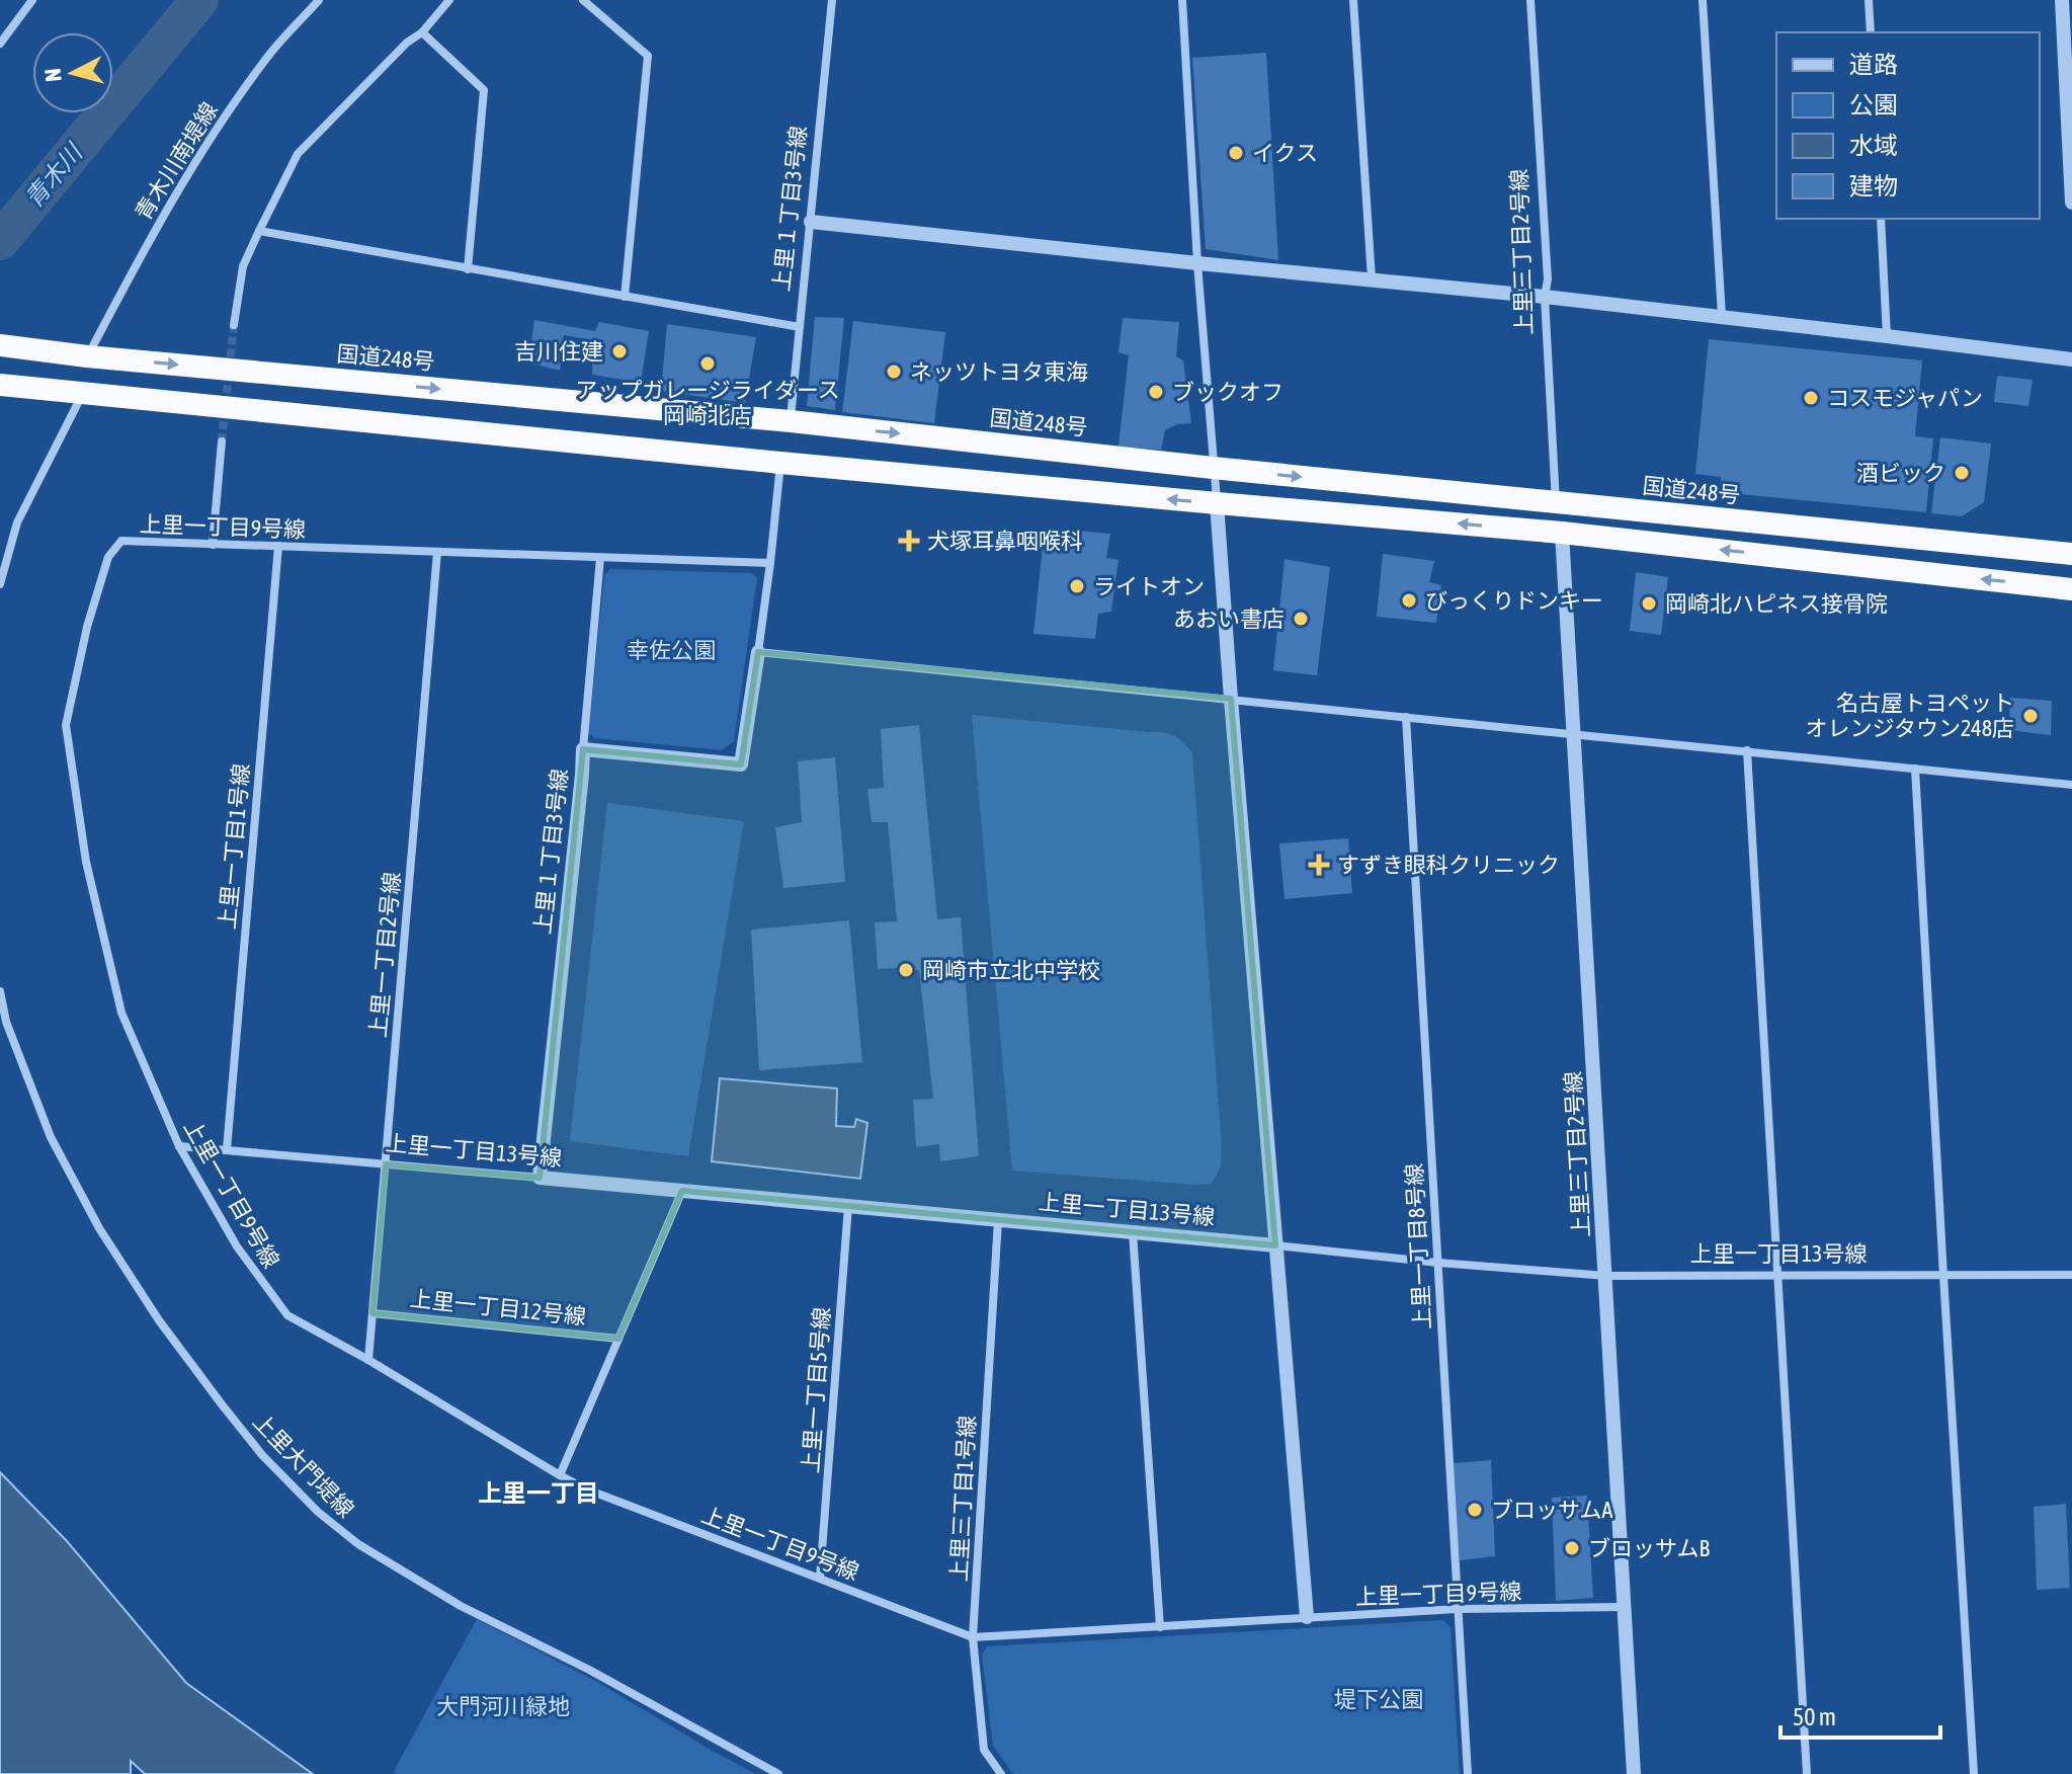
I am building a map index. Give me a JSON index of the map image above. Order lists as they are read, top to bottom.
{
  "streets": {
    "highway": ["国道248号"],
    "street": [
      "青木川南堤線",
      "上里１丁目3号線",
      "上里三丁目2号線",
      "上里一丁目9号線",
      "上里一丁目1号線",
      "上里一丁目2号線",
      "上里一丁目13号線",
      "上里一丁目8号線",
      "上里一丁目12号線",
      "上里一丁目5号線",
      "上里大門堤線",
      "上里三丁目1号線"
    ]
  },
  "crossings": [
    ["青木川南堤線", "国道248号"],
    ["上里１丁目3号線", "国道248号"],
    ["上里１丁目3号線", "上里一丁目9号線"],
    ["上里１丁目3号線", "上里一丁目13号線"],
    ["上里三丁目2号線", "国道248号"],
    ["上里三丁目2号線", "上里一丁目9号線"],
    ["上里三丁目2号線", "上里一丁目13号線"],
    ["上里一丁目9号線", "上里一丁目1号線"],
    ["上里一丁目9号線", "上里一丁目2号線"],
    ["上里一丁目9号線", "上里一丁目13号線"],
    ["上里一丁目9号線", "上里一丁目8号線"],
    ["上里一丁目9号線", "上里一丁目5号線"],
    ["上里一丁目9号線", "上里三丁目1号線"],
    ["上里一丁目1号線", "上里一丁目13号線"],
    ["上里一丁目2号線", "上里一丁目13号線"],
    ["上里一丁目2号線", "上里一丁目12号線"],
    ["上里一丁目13号線", "上里一丁目8号線"],
    ["上里一丁目13号線", "上里一丁目5号線"],
    ["上里一丁目13号線", "上里三丁目1号線"]
  ],
  "districts": ["上里一丁目"],
  "water": ["青木川"],
  "parks": ["幸佐公園", "堤下公園", "大門河川緑地"],
  "places": {
    "other": [
      "イクス",
      "吉川住建",
      "アップガレージライダース 岡崎北店",
      "ネッツトヨタ東海",
      "ブックオフ",
      "コスモジャパン",
      "酒ビック",
      "ライトオン",
      "びっくりドンキー",
      "岡崎北ハピネス接骨院",
      "あおい書店",
      "名古屋トヨペット オレンジタウン248店",
      "岡崎市立北中学校",
      "ブロッサムA",
      "ブロッサムB"
    ],
    "health": ["犬塚耳鼻咽喉科", "すずき眼科クリニック"]
  },
  "legend": [
    "道路",
    "公園",
    "水域",
    "建物"
  ],
  "scale_bar": "50 m",
  "north": "left"
}
